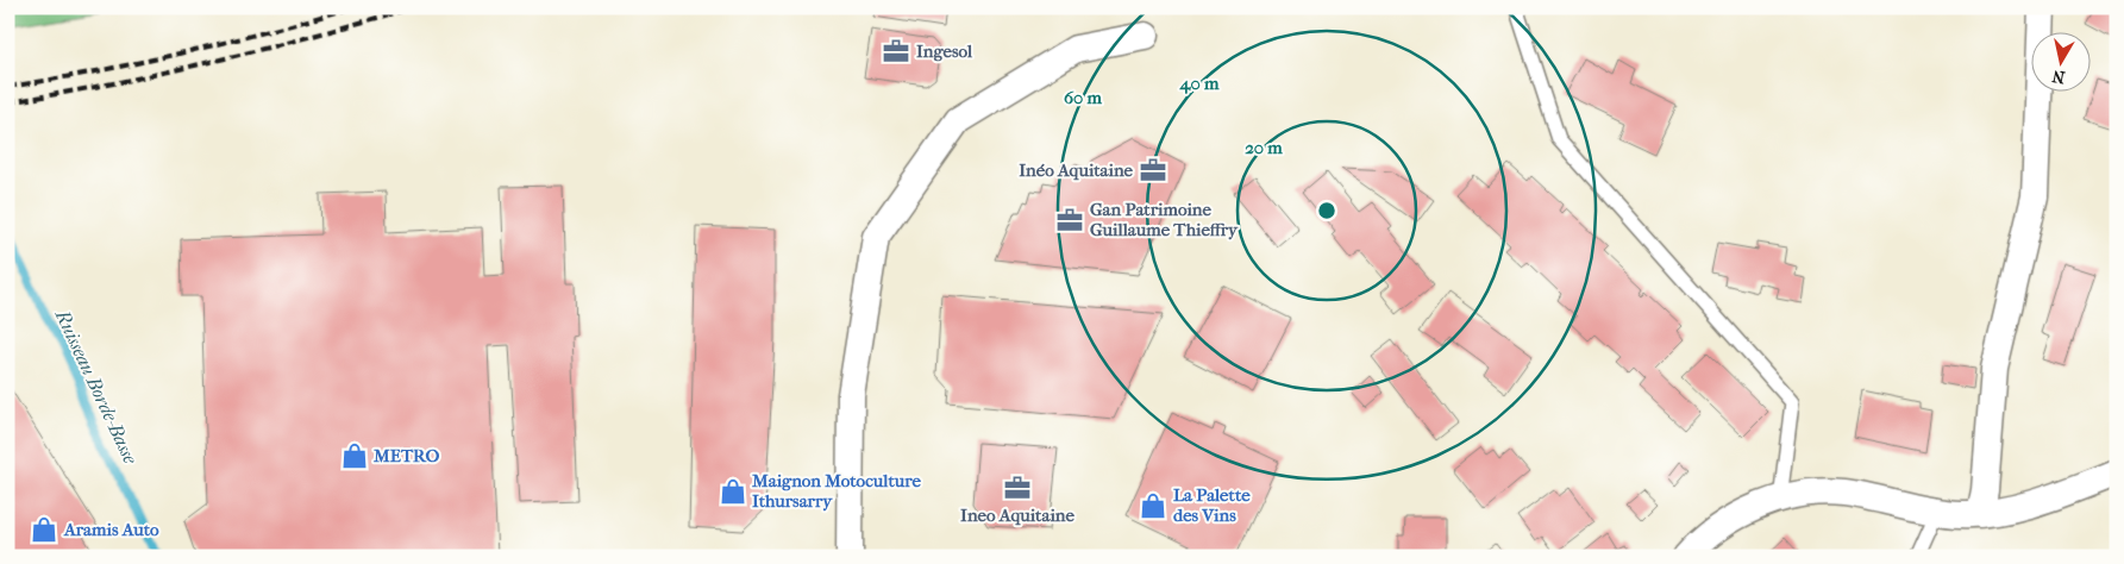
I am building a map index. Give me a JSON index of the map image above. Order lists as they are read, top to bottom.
{
  "water": ["Ruisseau Borde-Basse"],
  "places": {
    "office": [
      "Ingesol",
      "Inéo Aquitaine",
      "Gan Patrimoine Guillaume Thieffry",
      "Ineo Aquitaine"
    ],
    "shop": [
      "METRO",
      "Maignon Motoculture Ithursarry",
      "La Palette des Vins",
      "Aramis Auto"
    ]
  },
  "north": "bottom",
  "rings": ["40 m", "60 m", "20 m"]
}
